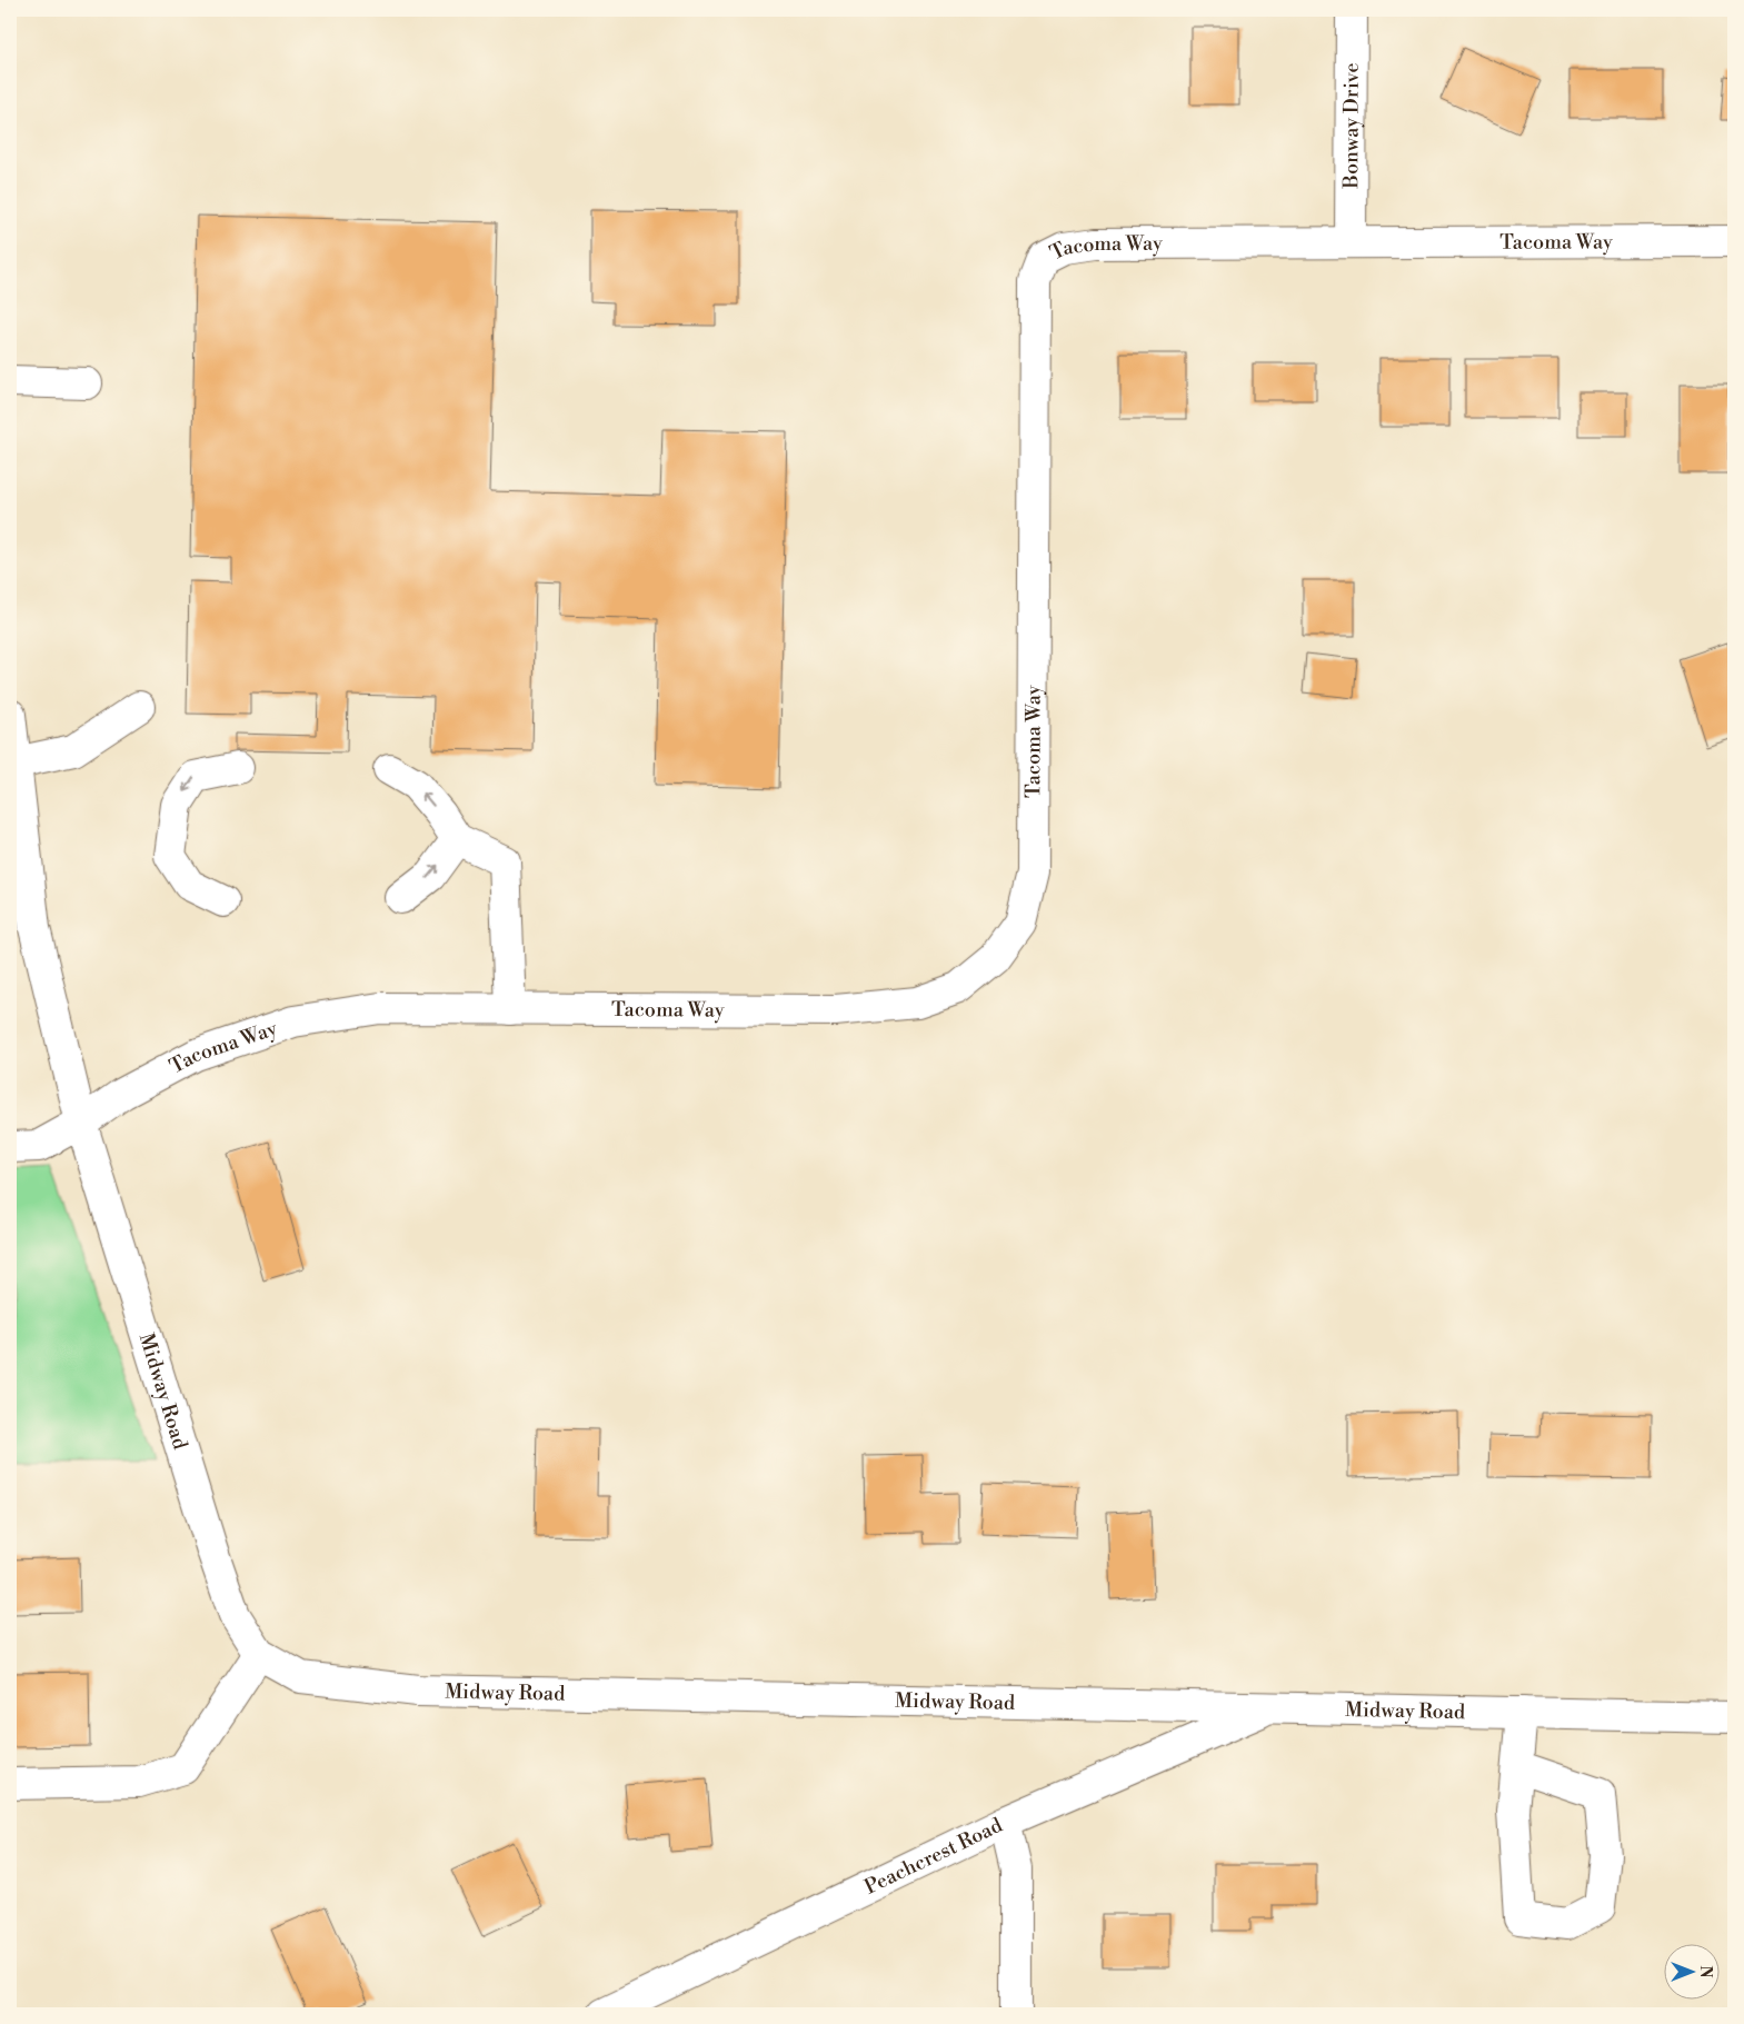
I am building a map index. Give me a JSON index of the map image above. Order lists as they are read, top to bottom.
{
  "streets": {
    "street": [
      "Bonway Drive",
      "Tacoma Way",
      "Midway Road",
      "Peachcrest Road"
    ]
  },
  "crossings": [
    ["Bonway Drive", "Tacoma Way"],
    ["Tacoma Way", "Midway Road"],
    ["Midway Road", "Peachcrest Road"]
  ],
  "north": "right"
}
